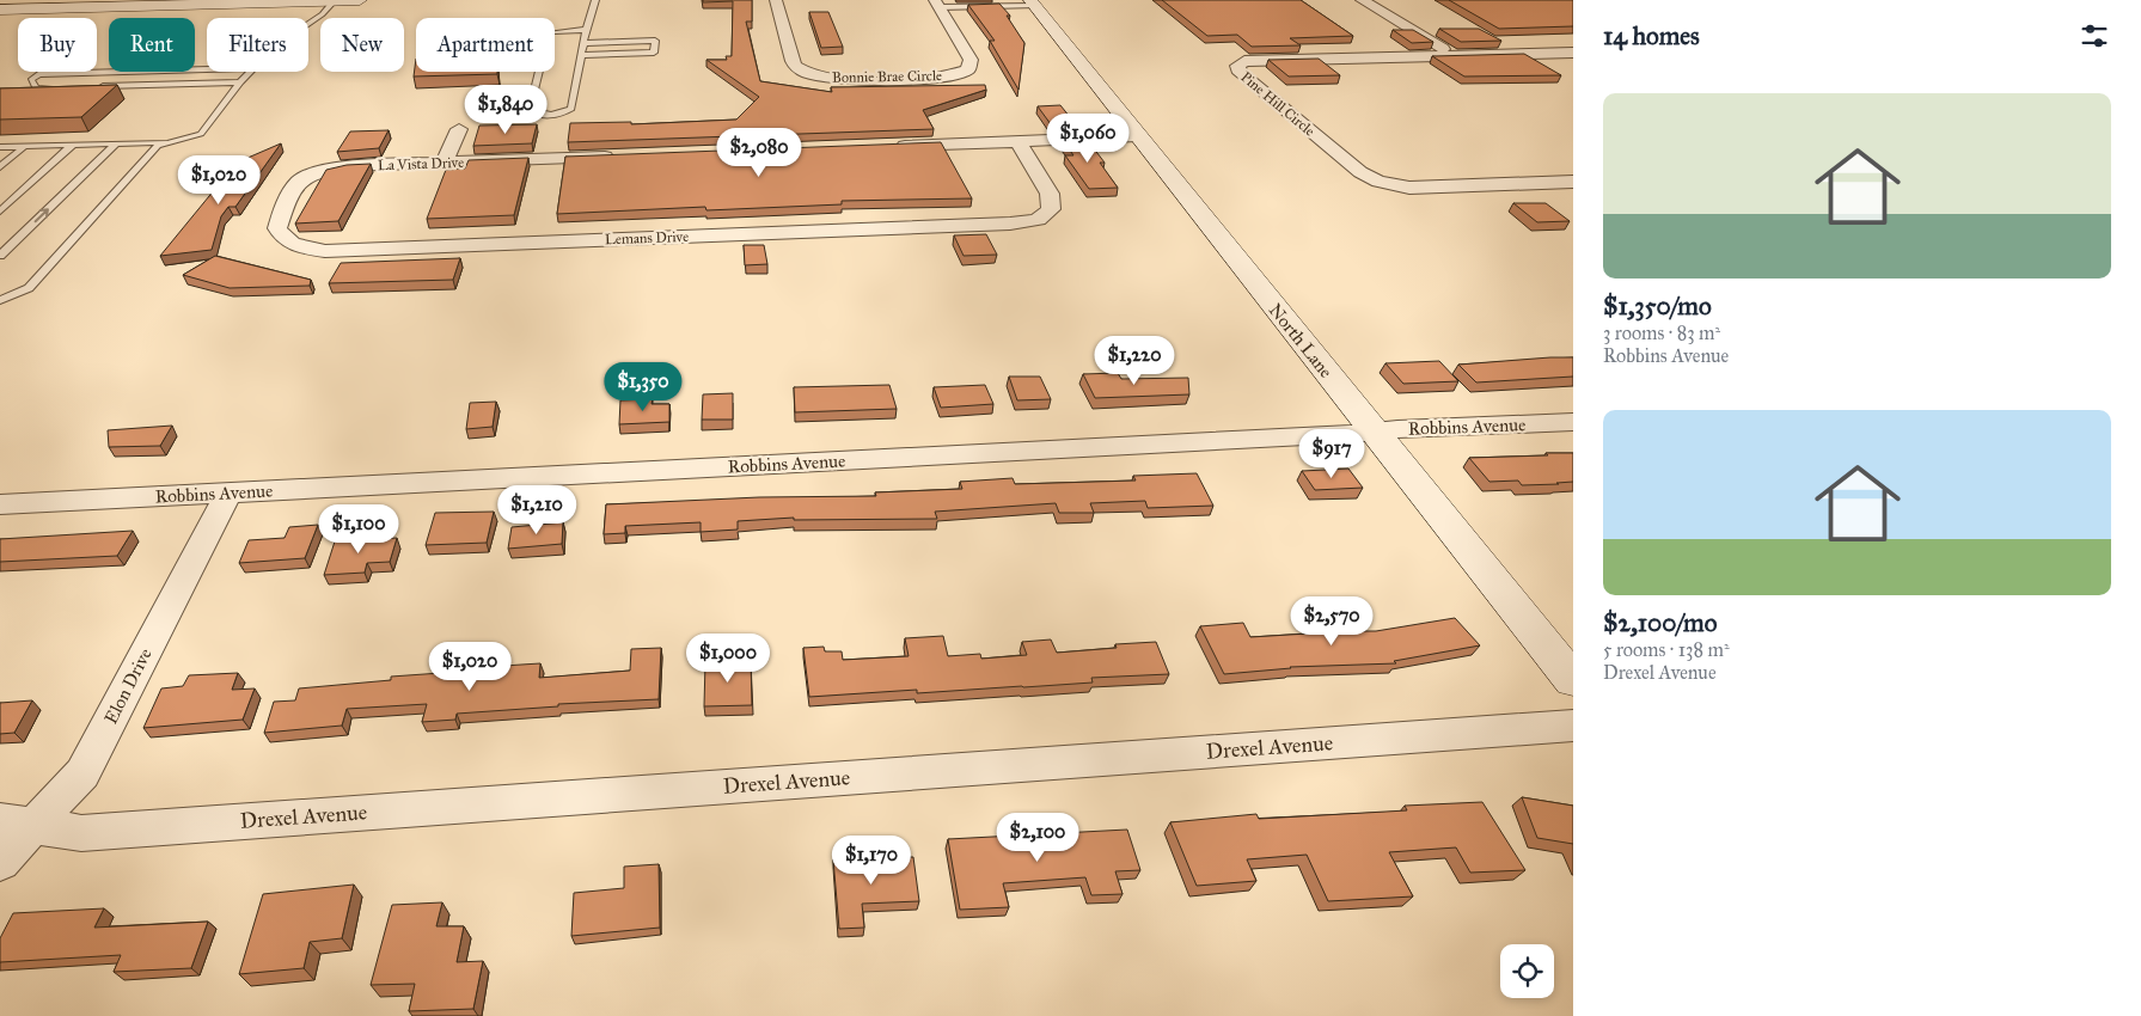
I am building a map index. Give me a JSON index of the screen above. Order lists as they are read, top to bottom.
{
  "streets": {
    "street": [
      "Bonnie Brae Circle",
      "Pine Hill Circle",
      "La Vista Drive",
      "Lemans Drive",
      "North Lane",
      "Robbins Avenue",
      "Elon Drive",
      "Drexel Avenue"
    ]
  },
  "crossings": [
    ["La Vista Drive", "Lemans Drive"],
    ["North Lane", "Robbins Avenue"],
    ["Robbins Avenue", "Elon Drive"],
    ["Elon Drive", "Drexel Avenue"]
  ],
  "page": {
    "heading": "14 homes",
    "chip": [
      "Buy",
      "Rent",
      "Filters",
      "New",
      "Apartment"
    ],
    "list": [
      {
        "name": "$1,350/mo",
        "note": "3 rooms · 83 m² · Robbins Avenue"
      },
      {
        "name": "$2,100/mo",
        "note": "5 rooms · 138 m² · Drexel Avenue"
      }
    ],
    "price": [
      "$1,840",
      "$1,060",
      "$2,080",
      "$1,020",
      "$1,220",
      "$1,350",
      "$917",
      "$1,210",
      "$1,100",
      "$2,570",
      "$1,000",
      "$1,020",
      "$2,100",
      "$1,170"
    ]
  }
}
